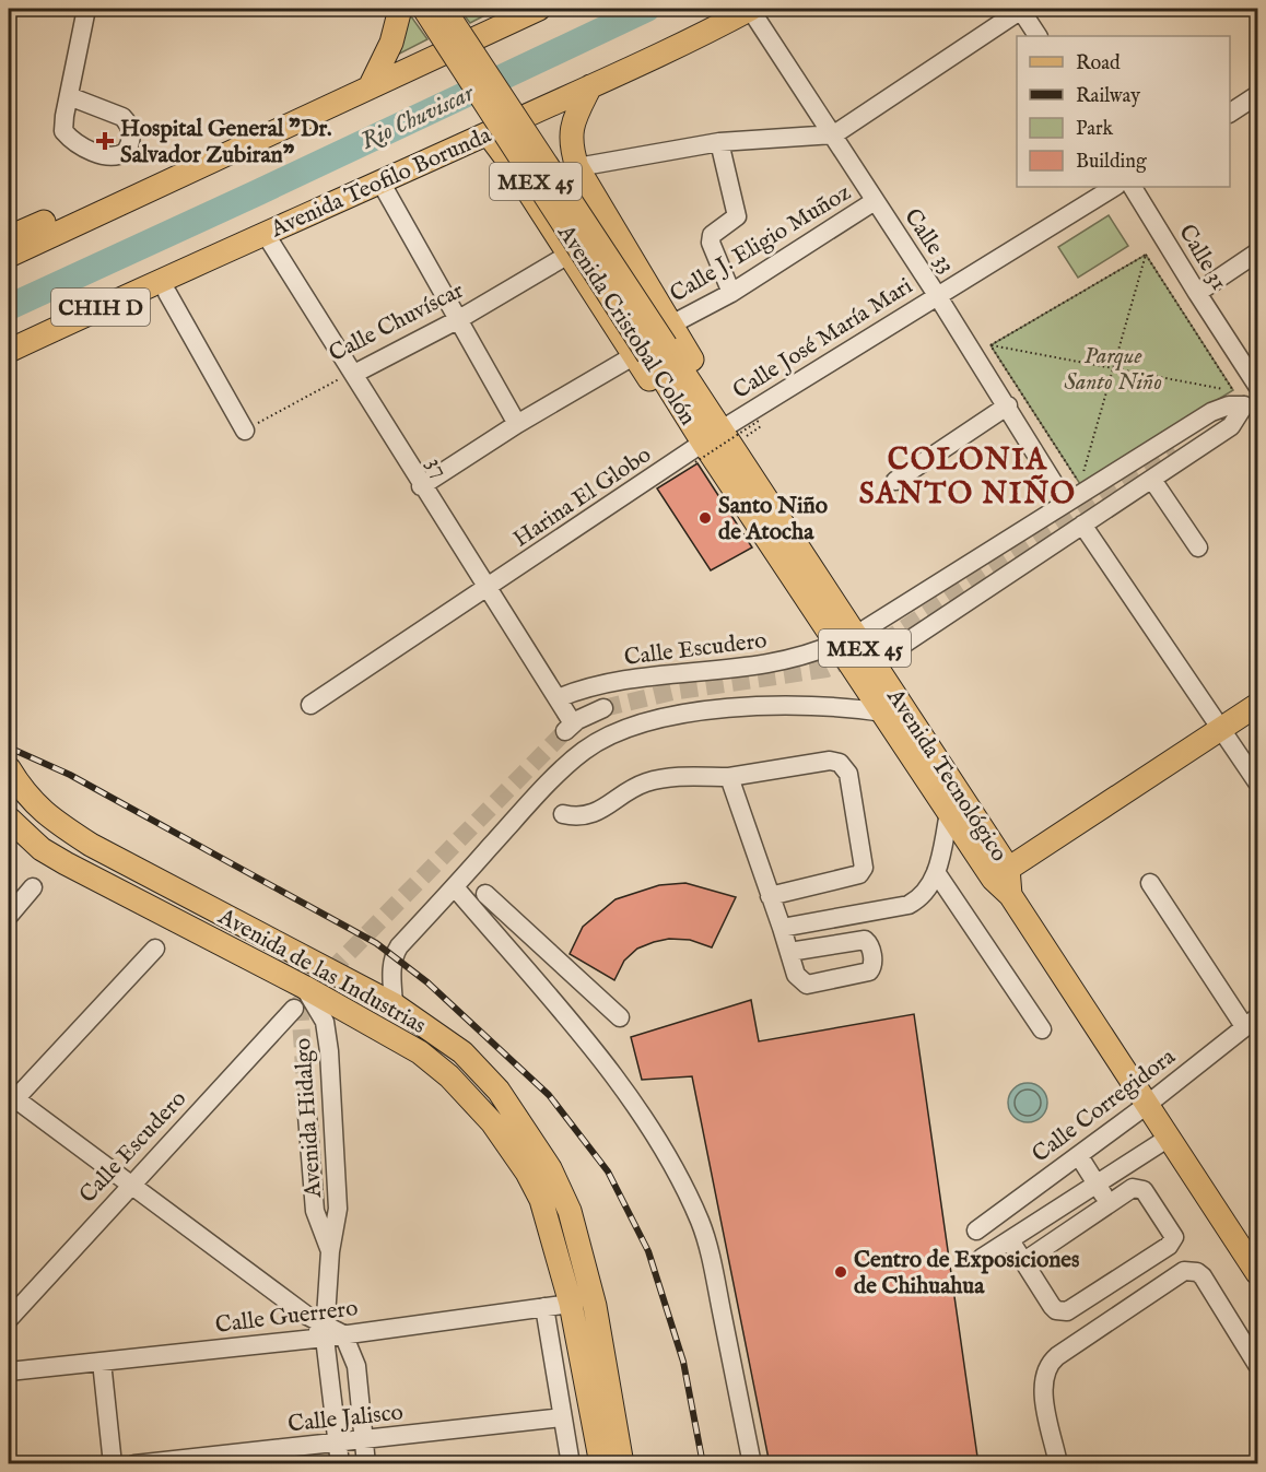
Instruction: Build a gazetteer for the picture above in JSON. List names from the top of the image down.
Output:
{
  "streets": {
    "main road": [
      "Avenida Teofilo Borunda",
      "MEX 45",
      "CHIH D",
      "Avenida Cristobal Colón",
      "Avenida Tecnológico",
      "Avenida de las Industrias"
    ],
    "street": [
      "Calle 33",
      "Calle J. Eligio Muñoz",
      "Calle 31",
      "Calle Chuvíscar",
      "Calle José María Mari",
      "37",
      "Harina El Globo",
      "Calle Escudero",
      "Calle Corregidora",
      "Avenida Hidalgo",
      "Calle Guerrero",
      "Calle Jalisco"
    ]
  },
  "crossings": [
    ["Avenida Teofilo Borunda", "Calle 33"],
    ["Avenida Teofilo Borunda", "37"],
    ["Calle 33", "Calle J. Eligio Muñoz"],
    ["Calle 33", "Calle José María Mari"],
    ["Calle 33", "Calle Escudero"],
    ["Calle J. Eligio Muñoz", "Avenida Cristobal Colón"],
    ["Calle J. Eligio Muñoz", "37"],
    ["Calle Chuvíscar", "37"],
    ["Avenida Cristobal Colón", "Calle José María Mari"],
    ["Avenida Cristobal Colón", "Harina El Globo"],
    ["Avenida Cristobal Colón", "Avenida Tecnológico"],
    ["Calle José María Mari", "Harina El Globo"],
    ["Calle José María Mari", "Avenida Tecnológico"],
    ["37", "Harina El Globo"],
    ["37", "Calle Escudero"],
    ["Harina El Globo", "Avenida Tecnológico"],
    ["Calle Escudero", "Avenida Tecnológico"],
    ["Avenida Tecnológico", "Calle Corregidora"],
    ["Avenida de las Industrias", "Avenida Hidalgo"],
    ["Avenida de las Industrias", "Calle Guerrero"],
    ["Avenida Hidalgo", "Calle Guerrero"],
    ["Avenida Hidalgo", "Calle Jalisco"]
  ],
  "districts": ["COLONIA SANTO NIÑO"],
  "water": ["Rio Chuviscar"],
  "parks": ["Parque Santo Niño"],
  "places": {
    "health": ["Hospital General \"Dr. Salvador Zubiran\""],
    "other": ["Santo Niño de Atocha", "Centro de Exposiciones de Chihuahua"]
  },
  "legend": [
    "Road",
    "Railway",
    "Park",
    "Building"
  ]
}
